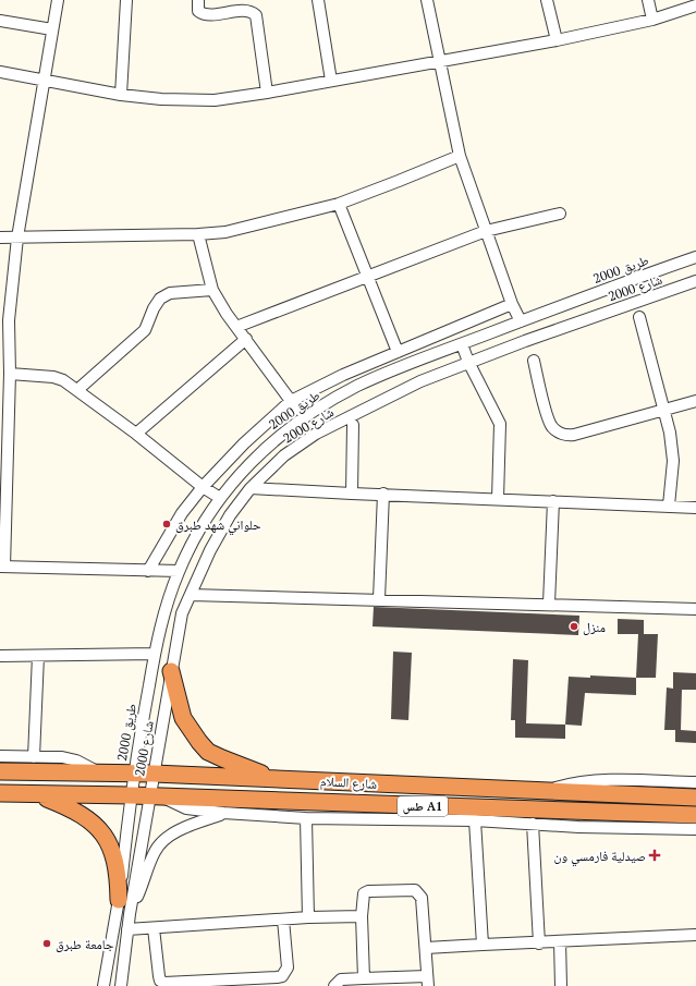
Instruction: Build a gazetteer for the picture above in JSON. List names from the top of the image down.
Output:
{
  "streets": {
    "highway": ["شارع السلام", "طس A1"],
    "street": ["طريق 2000", "شارع 2000"]
  },
  "crossings": [
    ["طريق 2000", "شارع السلام"],
    ["شارع 2000", "شارع السلام"]
  ],
  "places": {
    "other": ["حلواني شهد طبرق", "منزل", "جامعة طبرق"],
    "health": ["صيدلية فارمسي ون"]
  }
}
